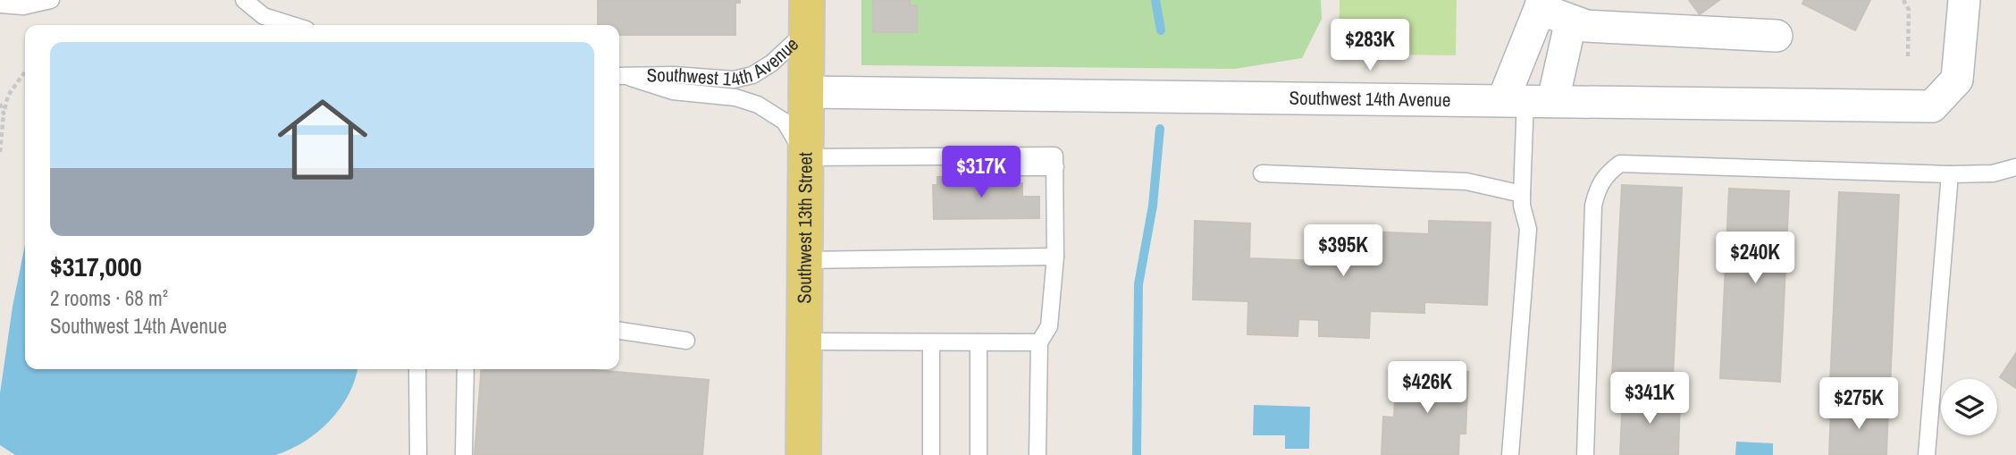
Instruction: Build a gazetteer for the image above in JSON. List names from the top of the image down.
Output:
{
  "streets": {
    "main road": ["Southwest 13th Street"],
    "street": ["Southwest 14th Avenue"]
  },
  "crossings": [
    ["Southwest 14th Avenue", "Southwest 13th Street"]
  ],
  "page": {
    "price": [
      "$283K",
      "$317K",
      "$395K",
      "$240K",
      "$426K",
      "$341K",
      "$275K"
    ],
    "list": [
      {
        "name": "$317,000",
        "note": "2 rooms · 68 m² · Southwest 14th Avenue"
      }
    ]
  }
}
